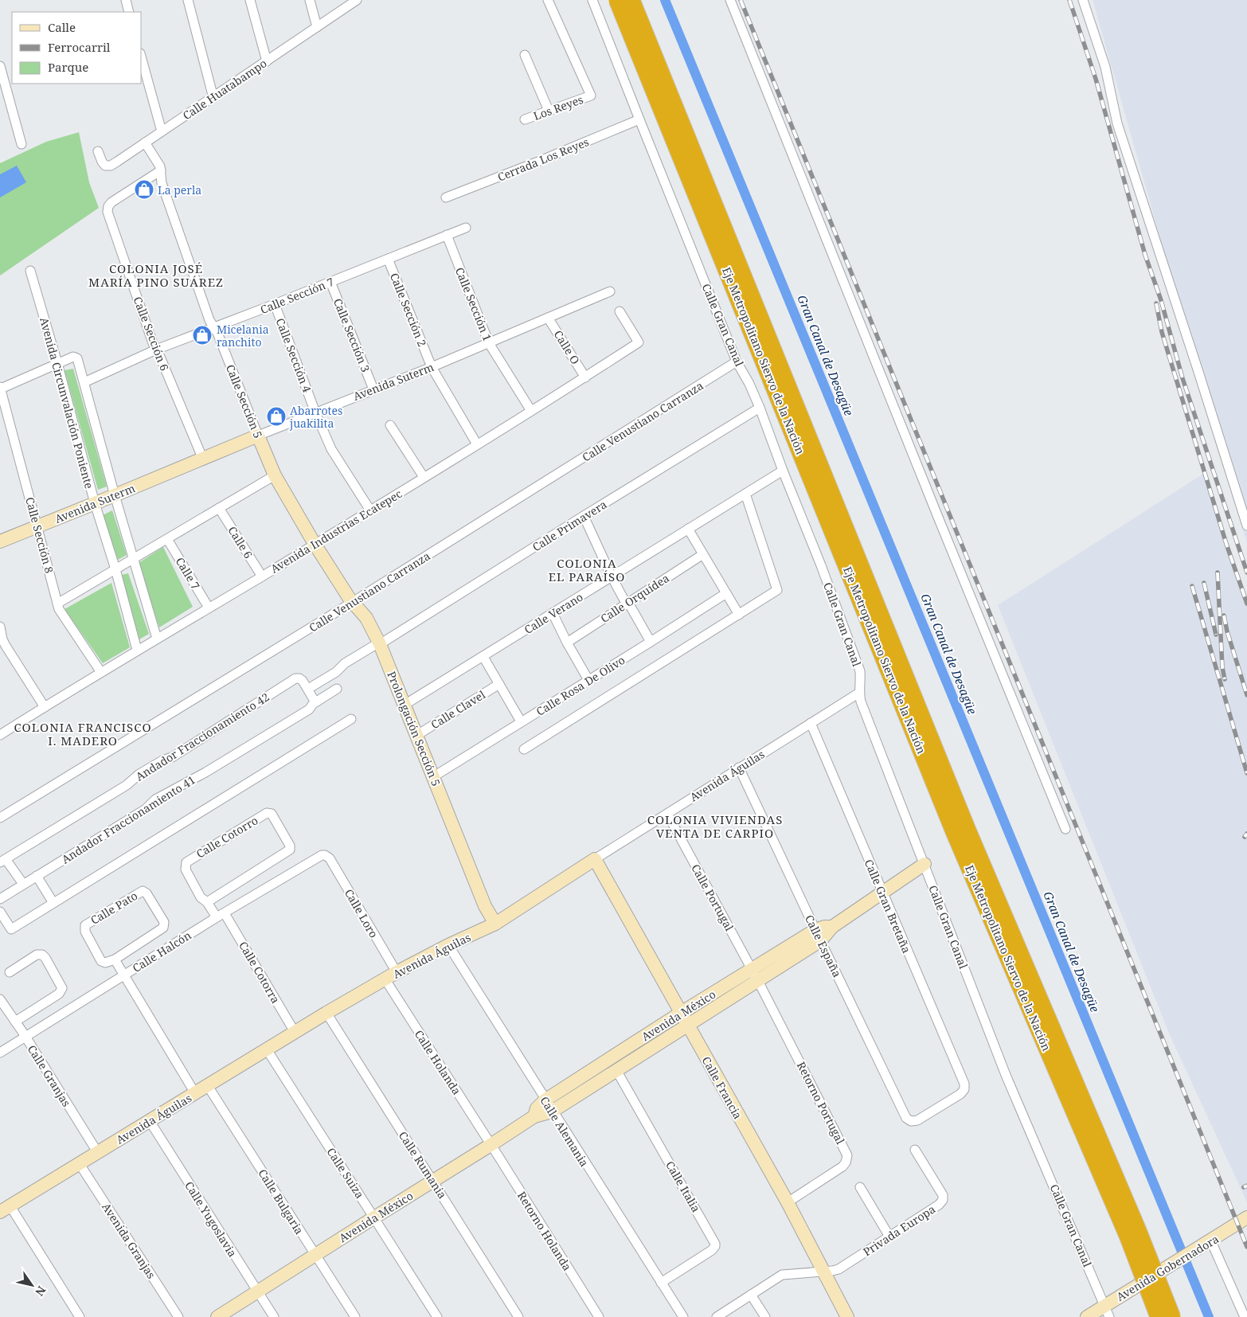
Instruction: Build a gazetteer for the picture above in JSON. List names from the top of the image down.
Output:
{
  "streets": {
    "highway": ["Eje Metropolitano Siervo de la Nación"],
    "street": [
      "Calle Huatabampo",
      "Los Reyes",
      "Cerrada Los Reyes",
      "Calle Sección 7",
      "Calle Sección 1",
      "Calle Sección 2",
      "Calle Gran Canal",
      "Calle Sección 6",
      "Calle Sección 3",
      "Calle O",
      "Calle Sección 4",
      "Avenida Suterm",
      "Calle Sección 5",
      "Avenida Circunvalación Poniente",
      "Calle Venustiano Carranza",
      "Calle Primavera",
      "Avenida Industrias Ecatepec",
      "Calle Sección 8",
      "Calle 6",
      "Calle 7",
      "Calle Orquídea",
      "Calle Verano",
      "Calle Rosa De Olivo",
      "Calle Clavel",
      "Prolongación Sección 5",
      "Andador Fraccionamiento 42",
      "Avenida Águilas",
      "Andador Fraccionamiento 41",
      "Calle Cotorro",
      "Calle Portugal",
      "Calle Gran Bretaña",
      "Calle Pato",
      "Calle Loro",
      "Calle España",
      "Calle Halcón",
      "Calle Cotorra",
      "Avenida México",
      "Calle Holanda",
      "Calle Granjas",
      "Calle Francia",
      "Retorno Portugal",
      "Calle Alemania",
      "Calle Rumania",
      "Calle Suiza",
      "Calle Italia",
      "Calle Bulgaria",
      "Calle Yugoslavia",
      "Privada Europa",
      "Retorno Holanda",
      "Avenida Granjas",
      "Avenida Gobernadora"
    ]
  },
  "crossings": [
    ["Calle Huatabampo", "Calle Sección 5"],
    ["Cerrada Los Reyes", "Calle Gran Canal"],
    ["Calle Sección 7", "Calle Sección 1"],
    ["Calle Sección 7", "Calle Sección 2"],
    ["Calle Sección 7", "Calle Sección 6"],
    ["Calle Sección 7", "Calle Sección 3"],
    ["Calle Sección 7", "Calle Sección 4"],
    ["Calle Sección 7", "Calle Sección 5"],
    ["Calle Sección 7", "Avenida Circunvalación Poniente"],
    ["Calle Sección 1", "Avenida Suterm"],
    ["Calle Sección 1", "Avenida Industrias Ecatepec"],
    ["Calle Sección 2", "Avenida Suterm"],
    ["Calle Sección 2", "Avenida Industrias Ecatepec"],
    ["Calle Gran Canal", "Calle Venustiano Carranza"],
    ["Calle Gran Canal", "Calle Primavera"],
    ["Calle Gran Canal", "Calle Verano"],
    ["Calle Gran Canal", "Avenida Águilas"],
    ["Calle Gran Canal", "Avenida México"],
    ["Calle Gran Canal", "Avenida Gobernadora"],
    ["Calle Sección 6", "Avenida Suterm"],
    ["Calle Sección 6", "Calle Sección 5"],
    ["Calle Sección 3", "Avenida Suterm"],
    ["Calle O", "Avenida Suterm"],
    ["Calle O", "Avenida Industrias Ecatepec"],
    ["Calle Sección 4", "Avenida Suterm"],
    ["Calle Sección 4", "Avenida Industrias Ecatepec"],
    ["Avenida Suterm", "Calle Sección 5"],
    ["Avenida Suterm", "Avenida Circunvalación Poniente"],
    ["Avenida Suterm", "Calle Sección 8"],
    ["Calle Sección 5", "Avenida Industrias Ecatepec"],
    ["Calle Sección 5", "Prolongación Sección 5"],
    ["Avenida Circunvalación Poniente", "Avenida Industrias Ecatepec"],
    ["Calle Venustiano Carranza", "Prolongación Sección 5"],
    ["Calle Primavera", "Prolongación Sección 5"],
    ["Avenida Industrias Ecatepec", "Calle Sección 8"],
    ["Avenida Industrias Ecatepec", "Calle 6"],
    ["Avenida Industrias Ecatepec", "Calle 7"],
    ["Avenida Industrias Ecatepec", "Prolongación Sección 5"],
    ["Calle Verano", "Prolongación Sección 5"],
    ["Calle Rosa De Olivo", "Prolongación Sección 5"],
    ["Calle Clavel", "Prolongación Sección 5"],
    ["Prolongación Sección 5", "Avenida Águilas"],
    ["Avenida Águilas", "Calle Portugal"],
    ["Avenida Águilas", "Calle Gran Bretaña"],
    ["Avenida Águilas", "Calle Loro"],
    ["Avenida Águilas", "Calle España"],
    ["Avenida Águilas", "Calle Cotorra"],
    ["Avenida Águilas", "Calle Holanda"],
    ["Avenida Águilas", "Calle Granjas"],
    ["Avenida Águilas", "Calle Francia"],
    ["Avenida Águilas", "Calle Alemania"],
    ["Avenida Águilas", "Calle Rumania"],
    ["Avenida Águilas", "Calle Suiza"],
    ["Avenida Águilas", "Calle Bulgaria"],
    ["Avenida Águilas", "Calle Yugoslavia"],
    ["Avenida Águilas", "Avenida Granjas"],
    ["Calle Cotorro", "Calle Halcón"],
    ["Calle Cotorro", "Calle Cotorra"],
    ["Calle Portugal", "Avenida México"],
    ["Calle Portugal", "Retorno Portugal"],
    ["Calle Gran Bretaña", "Calle España"],
    ["Calle Gran Bretaña", "Avenida México"],
    ["Calle Loro", "Calle Halcón"],
    ["Calle España", "Avenida México"],
    ["Calle Halcón", "Calle Cotorra"],
    ["Calle Halcón", "Calle Granjas"],
    ["Avenida México", "Calle Holanda"],
    ["Avenida México", "Calle Francia"],
    ["Avenida México", "Retorno Portugal"],
    ["Avenida México", "Calle Alemania"],
    ["Avenida México", "Calle Rumania"],
    ["Avenida México", "Calle Suiza"],
    ["Avenida México", "Calle Italia"],
    ["Avenida México", "Calle Bulgaria"],
    ["Avenida México", "Calle Yugoslavia"],
    ["Avenida México", "Retorno Holanda"],
    ["Calle Holanda", "Retorno Holanda"],
    ["Calle Francia", "Retorno Portugal"],
    ["Calle Francia", "Privada Europa"],
    ["Calle Alemania", "Calle Italia"]
  ],
  "districts": [
    "COLONIA JOSÉ MARÍA PINO SUÁREZ",
    "COLONIA EL PARAÍSO",
    "COLONIA FRANCISCO I. MADERO",
    "COLONIA VIVIENDAS VENTA DE CARPIO"
  ],
  "water": ["Gran Canal de Desagüe"],
  "places": {
    "shop": ["La perla", "Micelania ranchito", "Abarrotes juakilita"]
  },
  "legend": ["Calle", "Ferrocarril", "Parque"],
  "north": "bottom right"
}
